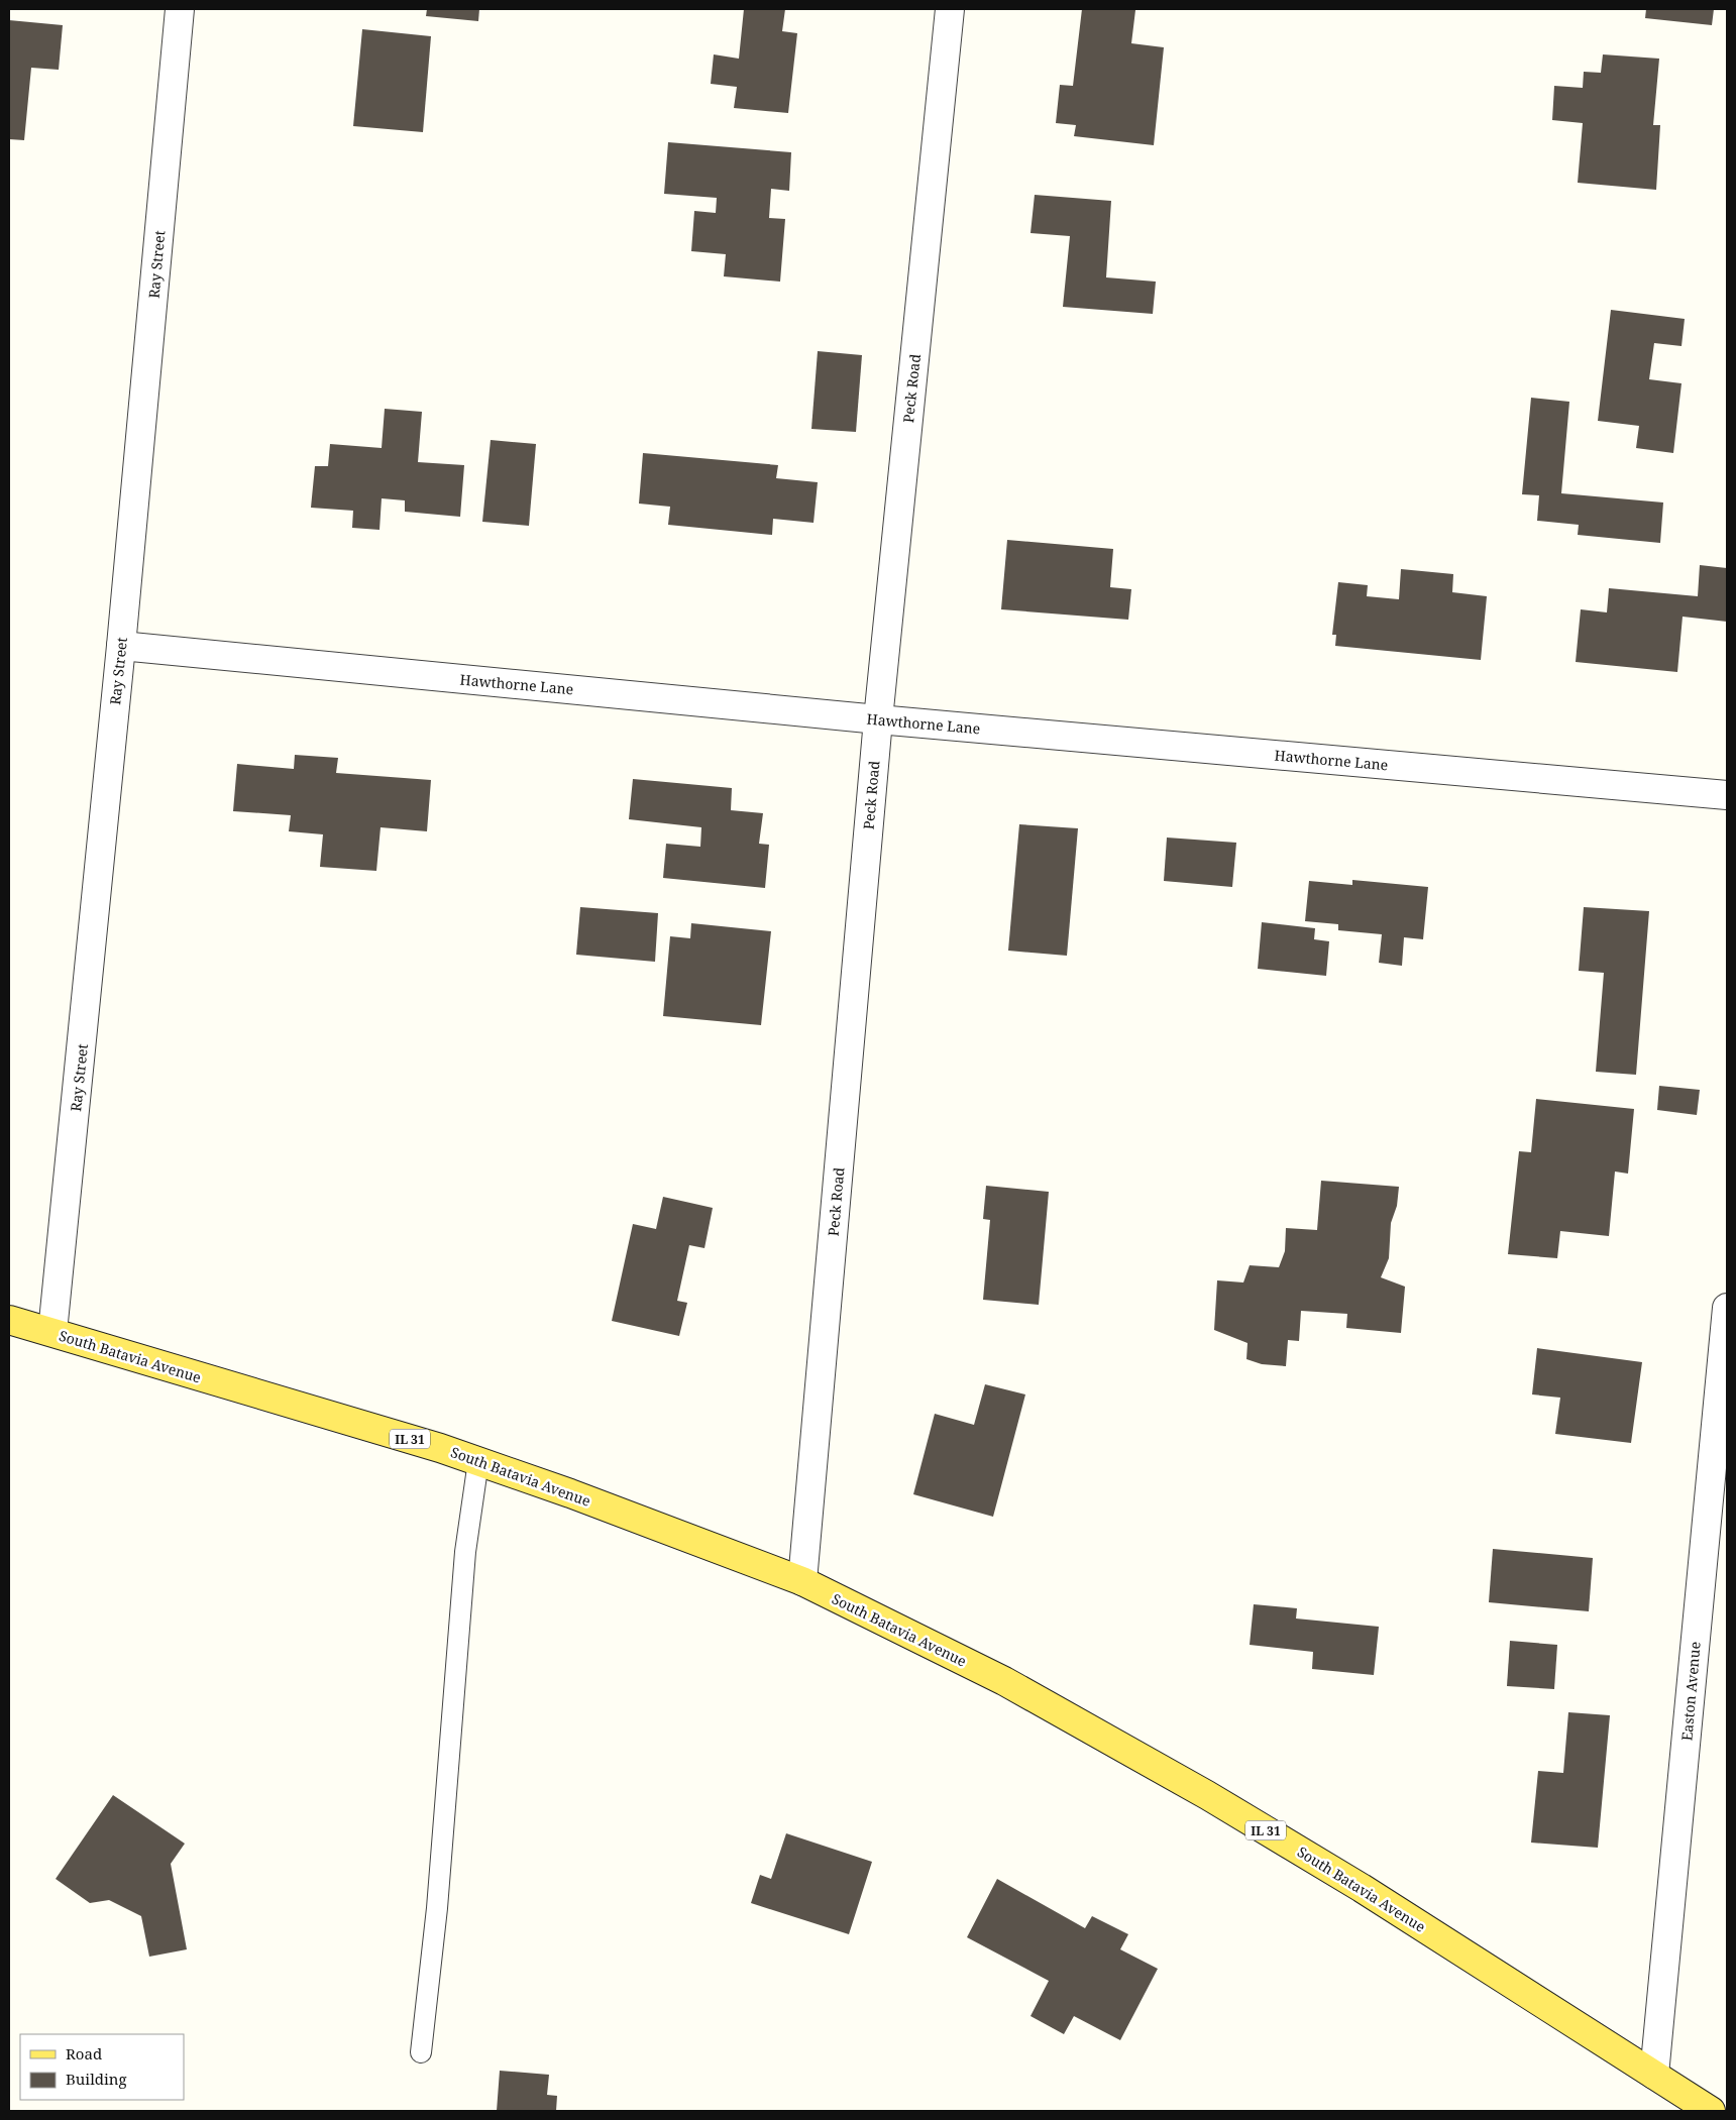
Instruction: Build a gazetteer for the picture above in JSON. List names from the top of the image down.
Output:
{
  "streets": {
    "main road": ["South Batavia Avenue", "IL 31"],
    "street": [
      "Ray Street",
      "Peck Road",
      "Hawthorne Lane",
      "Easton Avenue"
    ]
  },
  "crossings": [
    ["Ray Street", "Hawthorne Lane"],
    ["Ray Street", "South Batavia Avenue"],
    ["Peck Road", "Hawthorne Lane"],
    ["Peck Road", "South Batavia Avenue"],
    ["South Batavia Avenue", "Easton Avenue"]
  ],
  "legend": ["Road", "Building"]
}
